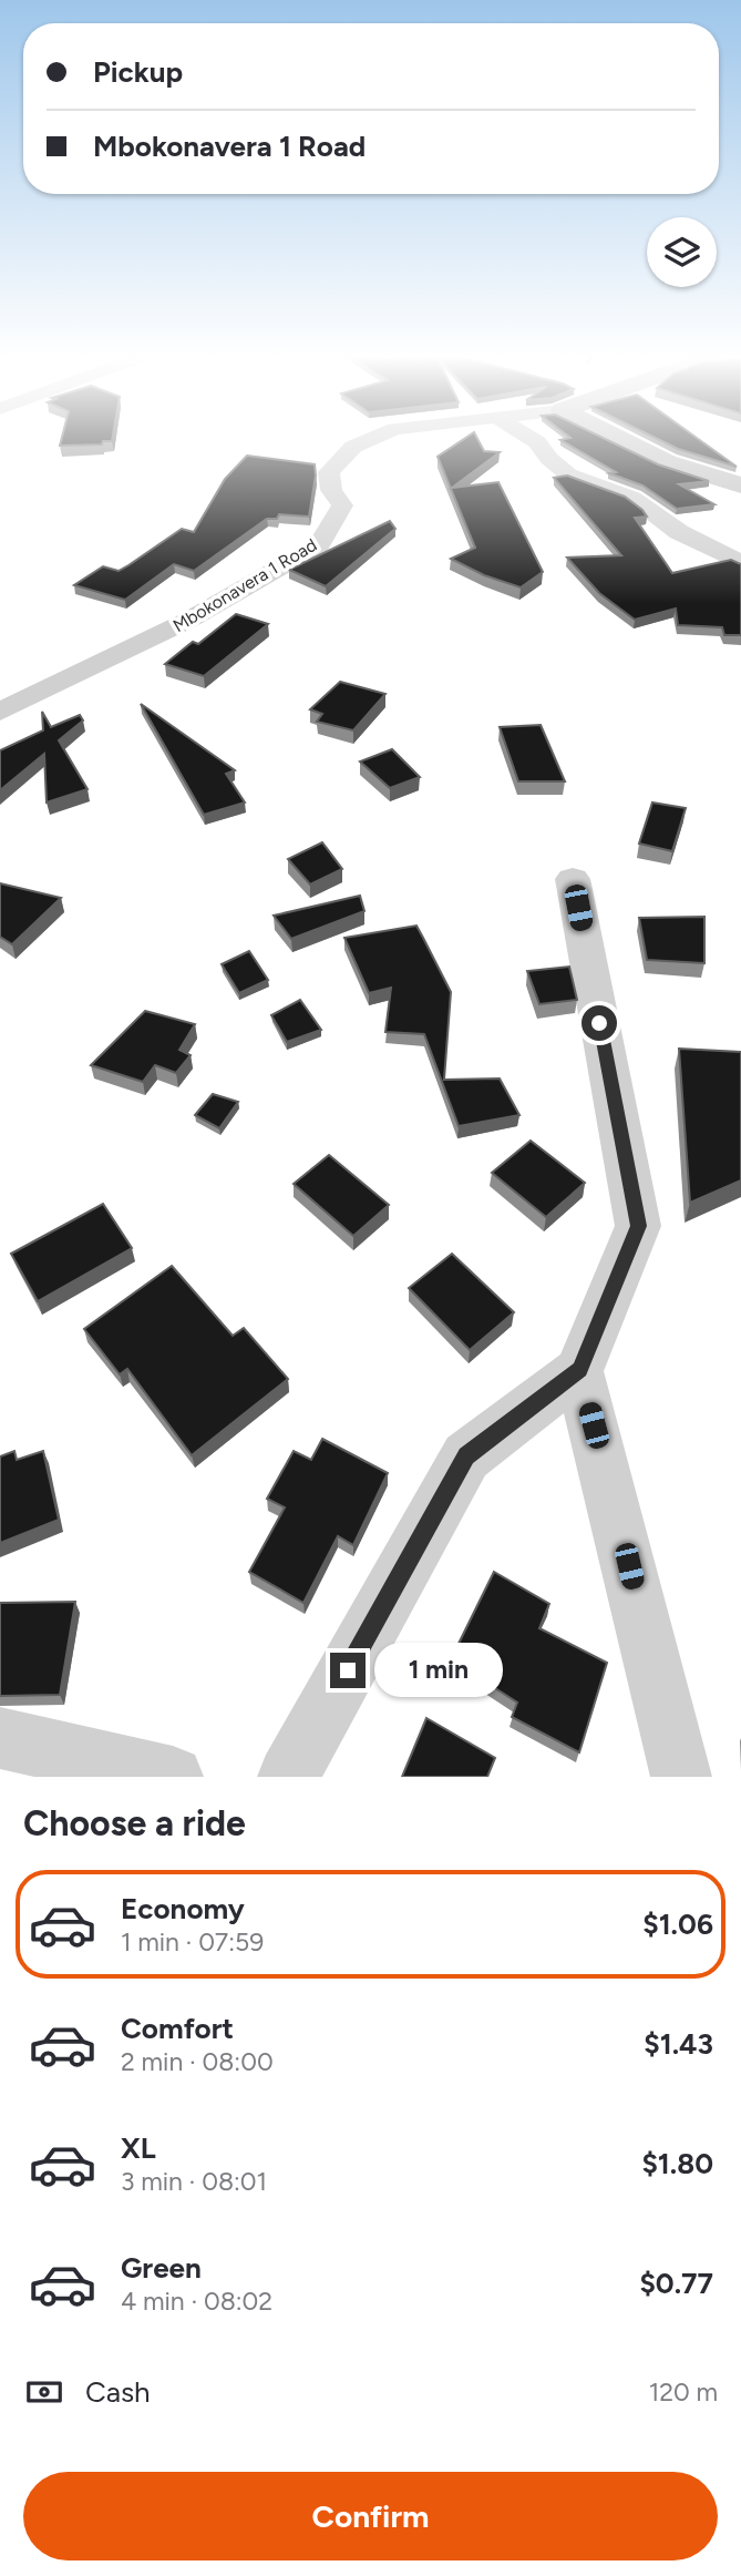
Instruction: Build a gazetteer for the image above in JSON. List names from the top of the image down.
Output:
{
  "streets": {
    "street": ["Mbokonavera 1 Road"]
  },
  "page": {
    "banner": ["Pickup", "Mbokonavera 1 Road"],
    "bubble": "1 min",
    "heading": "Choose a ride",
    "list": [
      {
        "name": "Economy",
        "note": "1 min · 07:59",
        "value": "$1.06"
      },
      {
        "name": "Comfort",
        "note": "2 min · 08:00",
        "value": "$1.43"
      },
      {
        "name": "XL",
        "note": "3 min · 08:01",
        "value": "$1.80"
      },
      {
        "name": "Green",
        "note": "4 min · 08:02",
        "value": "$0.77"
      }
    ],
    "pay": ["Cash", "120 m"],
    "buttons": "Confirm"
  }
}
